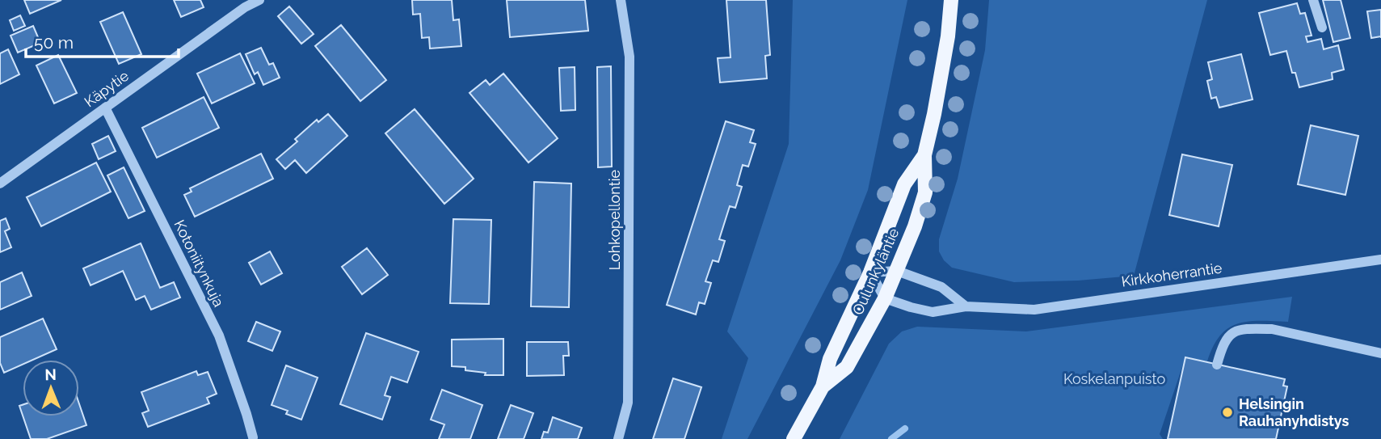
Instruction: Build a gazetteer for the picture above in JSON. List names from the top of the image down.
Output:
{
  "streets": {
    "main road": ["Oulunkyläntie"],
    "street": [
      "Käpytie",
      "Lohkopellontie",
      "Kotoniitynkuja",
      "Kirkkoherrantie"
    ]
  },
  "crossings": [
    ["Käpytie", "Kotoniitynkuja"],
    ["Oulunkyläntie", "Kirkkoherrantie"]
  ],
  "parks": ["Koskelanpuisto"],
  "places": ["Helsingin Rauhanyhdistys"],
  "scale_bar": "50 m",
  "north": "top"
}
